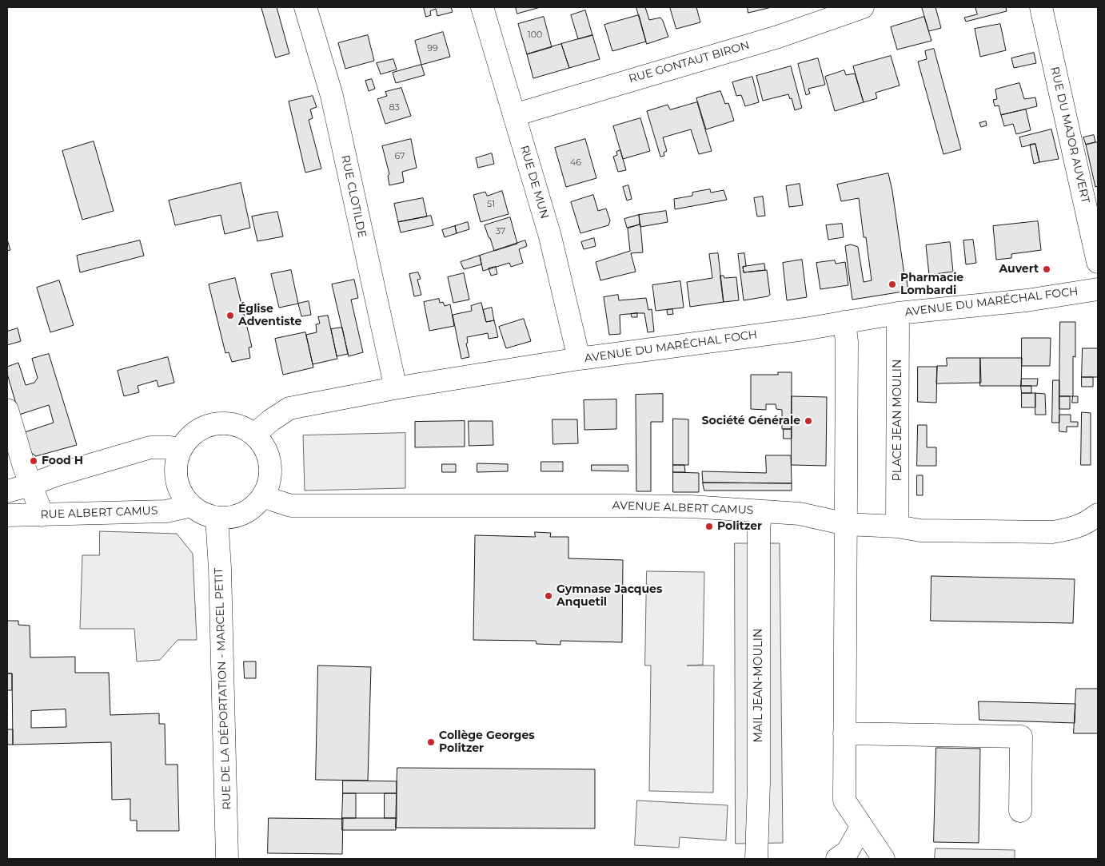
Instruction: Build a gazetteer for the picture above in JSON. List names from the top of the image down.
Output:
{
  "streets": {
    "street": [
      "RUE GONTAUT BIRON",
      "RUE DU MAJOR AUVERT",
      "RUE DE MUN",
      "RUE CLOTILDE",
      "AVENUE DU MARÉCHAL FOCH",
      "PLACE JEAN MOULIN",
      "AVENUE ALBERT CAMUS",
      "RUE ALBERT CAMUS",
      "MAIL JEAN-MOULIN",
      "RUE DE LA DÉPORTATION - MARCEL PETIT"
    ]
  },
  "crossings": [
    ["RUE GONTAUT BIRON", "RUE DE MUN"],
    ["RUE DE MUN", "AVENUE DU MARÉCHAL FOCH"],
    ["RUE CLOTILDE", "AVENUE DU MARÉCHAL FOCH"],
    ["AVENUE DU MARÉCHAL FOCH", "PLACE JEAN MOULIN"],
    ["AVENUE DU MARÉCHAL FOCH", "AVENUE ALBERT CAMUS"],
    ["AVENUE DU MARÉCHAL FOCH", "RUE ALBERT CAMUS"],
    ["AVENUE DU MARÉCHAL FOCH", "RUE DE LA DÉPORTATION - MARCEL PETIT"],
    ["PLACE JEAN MOULIN", "AVENUE ALBERT CAMUS"],
    ["AVENUE ALBERT CAMUS", "RUE ALBERT CAMUS"],
    ["AVENUE ALBERT CAMUS", "MAIL JEAN-MOULIN"],
    ["AVENUE ALBERT CAMUS", "RUE DE LA DÉPORTATION - MARCEL PETIT"],
    ["RUE ALBERT CAMUS", "RUE DE LA DÉPORTATION - MARCEL PETIT"]
  ],
  "places": [
    "Auvert",
    "Pharmacie Lombardi",
    "Église Adventiste",
    "Société Générale",
    "Food H",
    "Politzer",
    "Gymnase Jacques Anquetil",
    "Collège Georges Politzer"
  ],
  "house_numbers": [
    "100",
    "99",
    "83",
    "67",
    "46",
    "51",
    "37"
  ]
}
